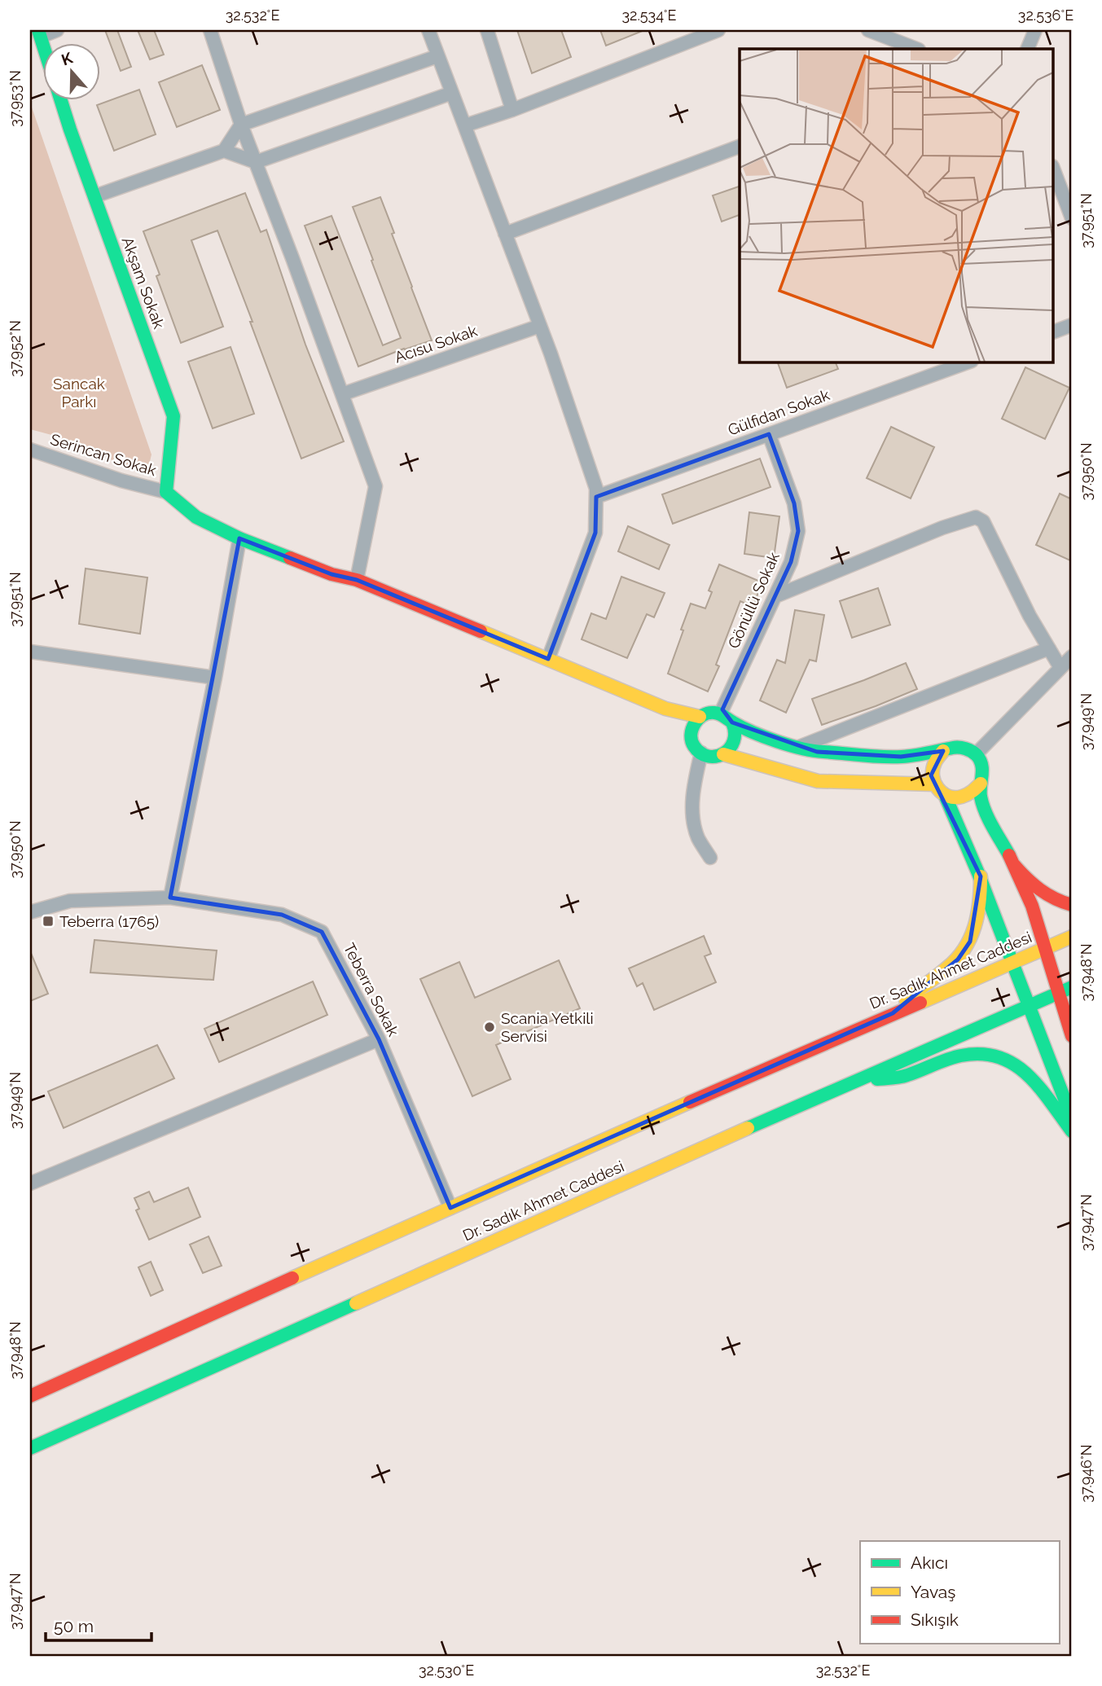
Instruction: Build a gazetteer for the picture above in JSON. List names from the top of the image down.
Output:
{
  "streets": {
    "main road": ["Akşam Sokak", "Dr. Sadık Ahmet Caddesi"],
    "street": [
      "Acısu Sokak",
      "Gülfidan Sokak",
      "Serincan Sokak",
      "Gönüllü Sokak",
      "Teberra Sokak"
    ]
  },
  "crossings": [
    ["Akşam Sokak", "Serincan Sokak"],
    ["Gülfidan Sokak", "Gönüllü Sokak"],
    ["Dr. Sadık Ahmet Caddesi", "Teberra Sokak"]
  ],
  "parks": ["Sancak Parkı"],
  "places": {
    "transit": ["Teberra (1765)"],
    "other": ["Scania Yetkili Servisi"]
  },
  "legend": ["Akıcı", "Yavaş", "Sıkışık"],
  "scale_bar": "50 m",
  "north": "top",
  "coordinates": [
    "32.532°E",
    "32.534°E",
    "32.536°E",
    "37.953°N",
    "37.951°N",
    "37.952°N",
    "37.950°N",
    "37.949°N",
    "37.948°N",
    "37.947°N",
    "37.946°N",
    "32.530°E"
  ]
}
